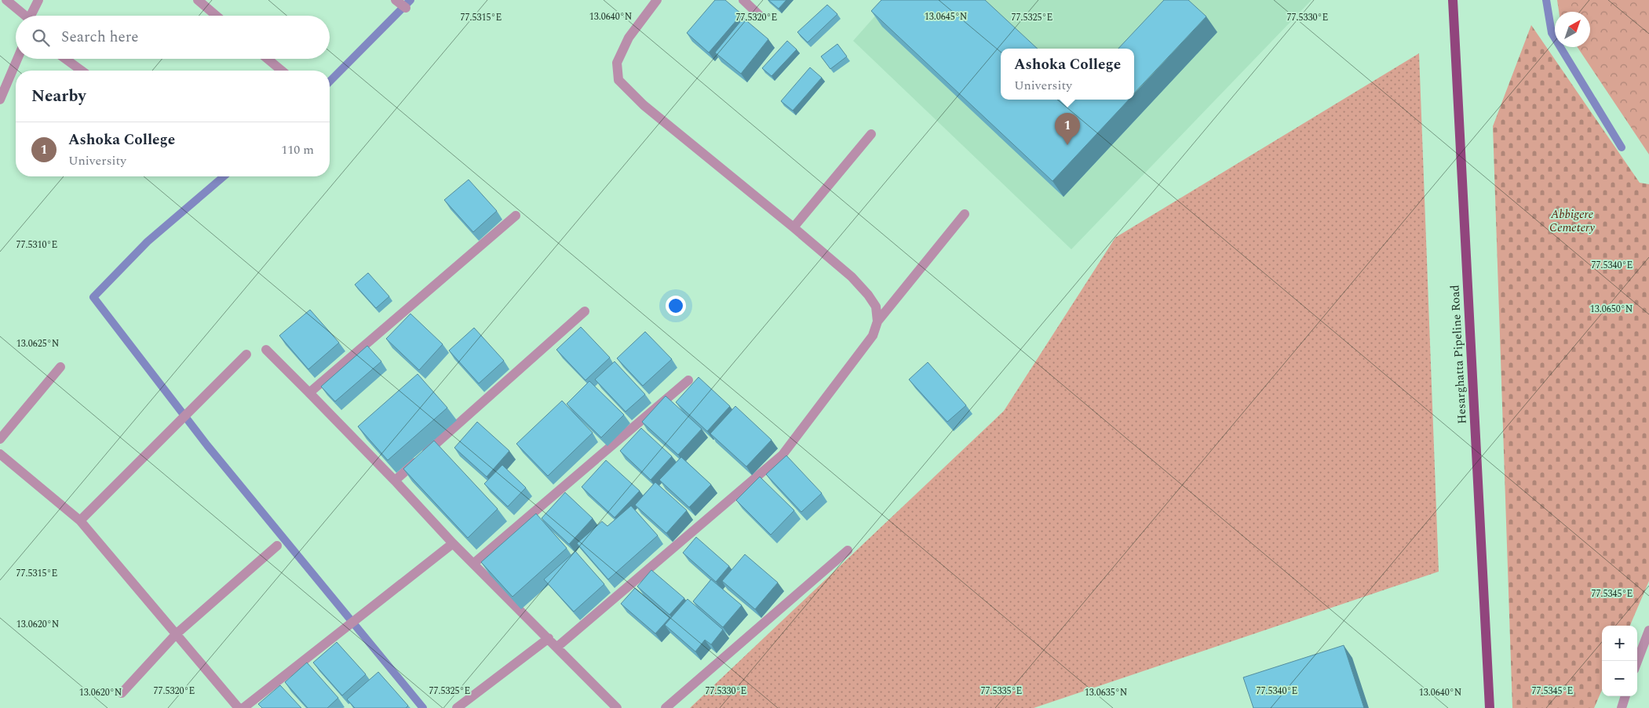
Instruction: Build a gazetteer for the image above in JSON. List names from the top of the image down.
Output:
{
  "streets": {
    "main road": ["Hesarghatta Pipeline Road"]
  },
  "parks": ["Abbigere Cemetery"],
  "north": "top right",
  "page": {
    "search": "Search here",
    "popup": ["Ashoka College", "University"],
    "heading": "Nearby",
    "pins": "1",
    "list": [
      {
        "mark": "1",
        "name": "Ashoka College",
        "note": "University",
        "value": "110 m"
      }
    ],
    "map_buttons": ["+", "−"]
  },
  "coordinates": [
    "13.0640°N",
    "13.0645°N",
    "77.5315°E",
    "77.5320°E",
    "77.5325°E",
    "77.5330°E",
    "77.5310°E",
    "77.5340°E",
    "13.0650°N",
    "13.0625°N",
    "77.5345°E",
    "13.0620°N",
    "77.5335°E",
    "13.0635°N"
  ]
}
